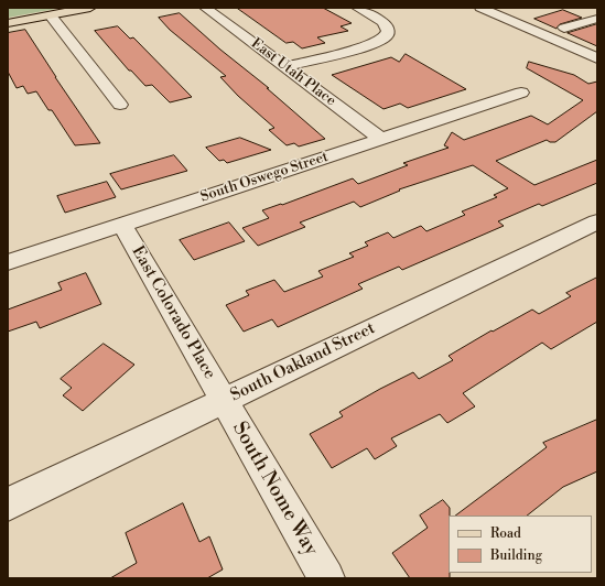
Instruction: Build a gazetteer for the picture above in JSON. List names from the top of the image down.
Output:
{
  "streets": {
    "street": [
      "East Utah Place",
      "South Oswego Street",
      "East Colorado Place",
      "South Oakland Street",
      "South Nome Way"
    ]
  },
  "crossings": [
    ["East Utah Place", "South Oswego Street"],
    ["South Oswego Street", "East Colorado Place"],
    ["East Colorado Place", "South Oakland Street"],
    ["East Colorado Place", "South Nome Way"],
    ["South Oakland Street", "South Nome Way"]
  ],
  "legend": ["Road", "Building"]
}
